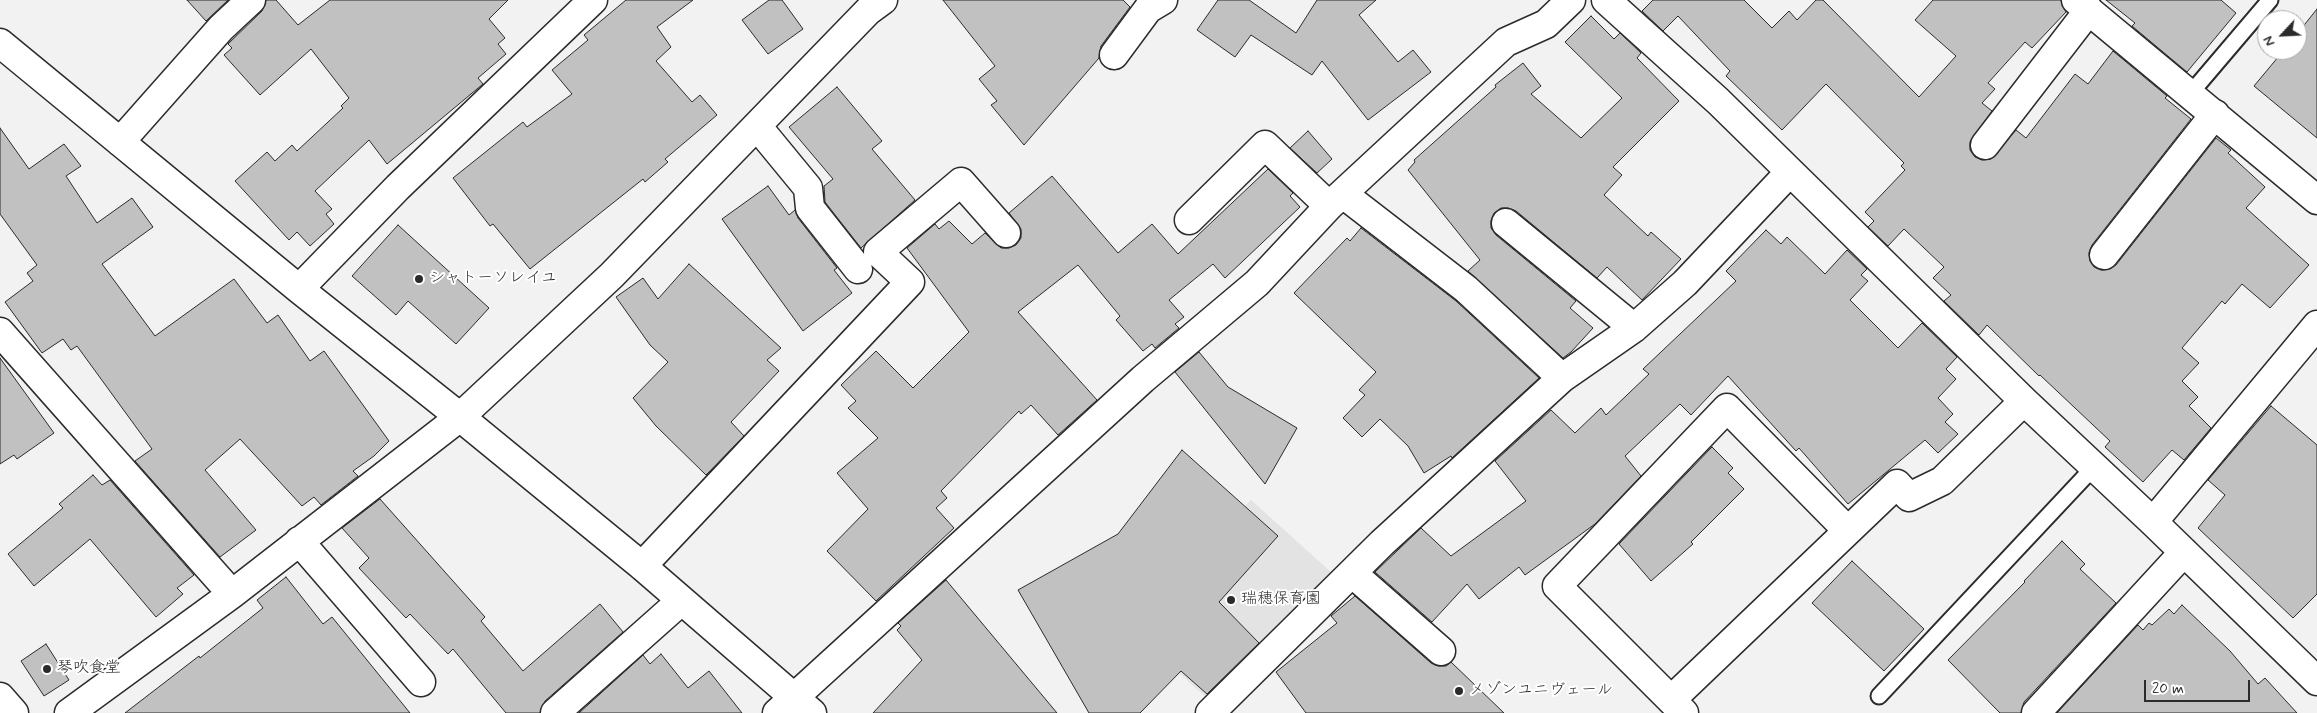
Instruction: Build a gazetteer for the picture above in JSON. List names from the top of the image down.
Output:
{
  "places": [
    "シャトーソレイユ",
    "瑞穂保育園",
    "琴吹食堂",
    "メゾンユニヴェール"
  ],
  "scale_bar": "20 m",
  "north": "bottom left"
}
